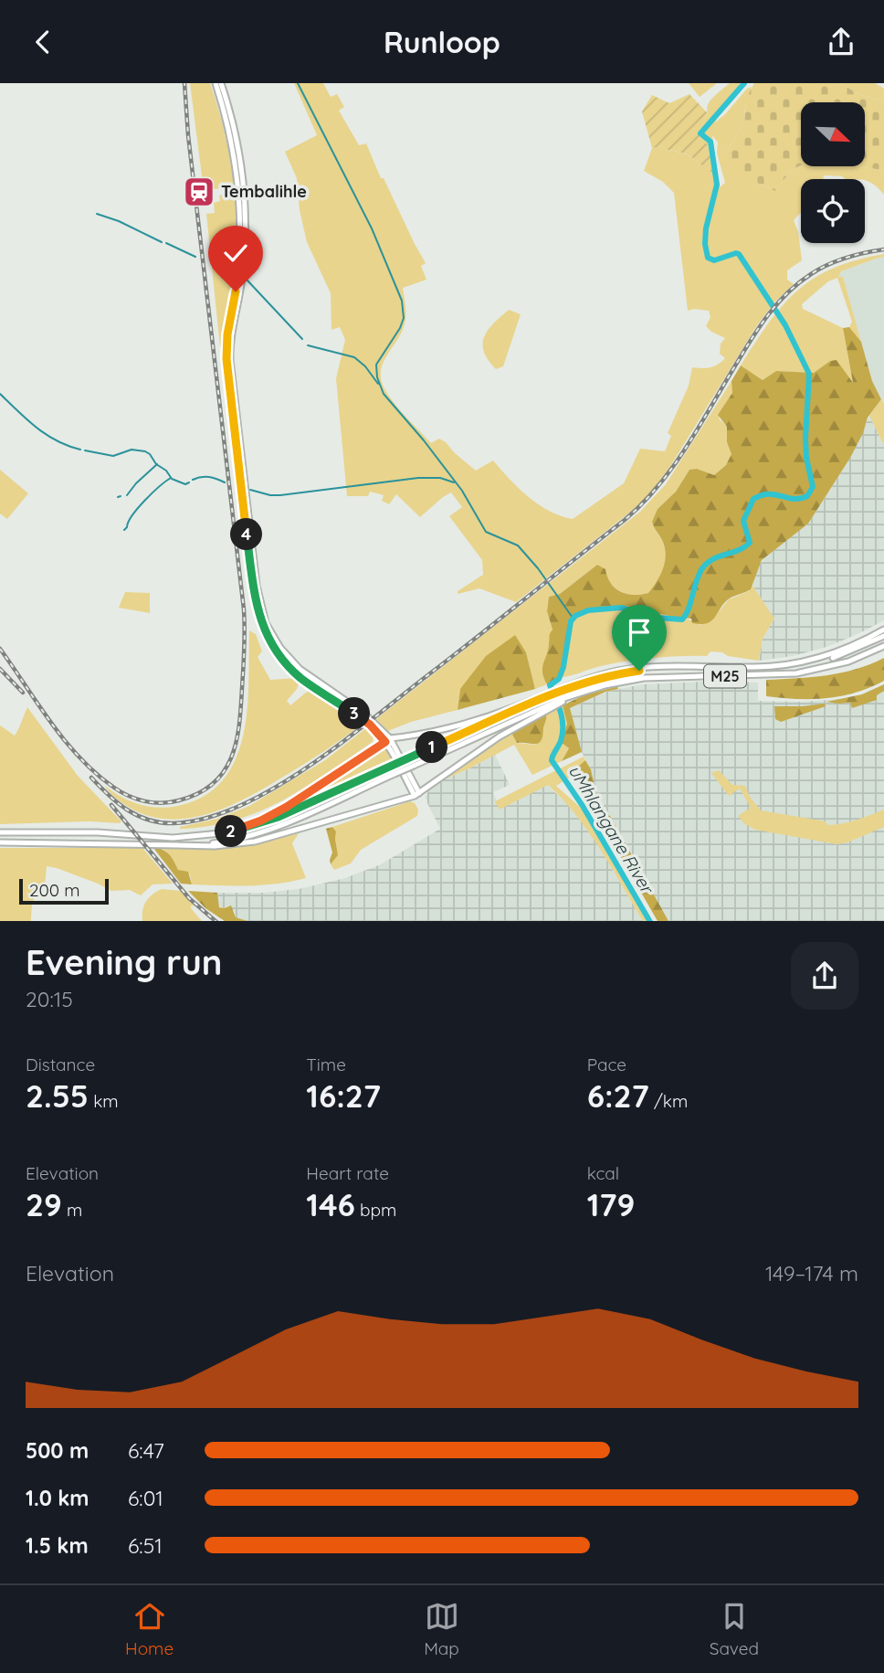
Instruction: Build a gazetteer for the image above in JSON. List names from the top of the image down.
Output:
{
  "streets": {
    "main road": ["M25"]
  },
  "water": ["uMhlangane River"],
  "places": {
    "station": ["Tembalihle"]
  },
  "scale_bar": "200 m",
  "north": "bottom right",
  "page": {
    "header": "Runloop",
    "pins": [
      "4",
      "3",
      "1",
      "2"
    ],
    "scale": "200 m",
    "heading": ["Evening run", "20:15"],
    "stats": [
      ["Distance", "2.55 km"],
      ["Time", "16:27"],
      ["Pace", "6:27 /km"],
      ["Elevation", "29 m"],
      ["Heart rate", "146 bpm"],
      ["kcal", "179"]
    ],
    "chart": ["Elevation", "149–174 m"],
    "list": [
      {
        "name": "500 m",
        "note": "6:47"
      },
      {
        "name": "1.0 km",
        "note": "6:01"
      },
      {
        "name": "1.5 km",
        "note": "6:51"
      }
    ],
    "tabs": ["Home", "Map", "Saved"]
  }
}
